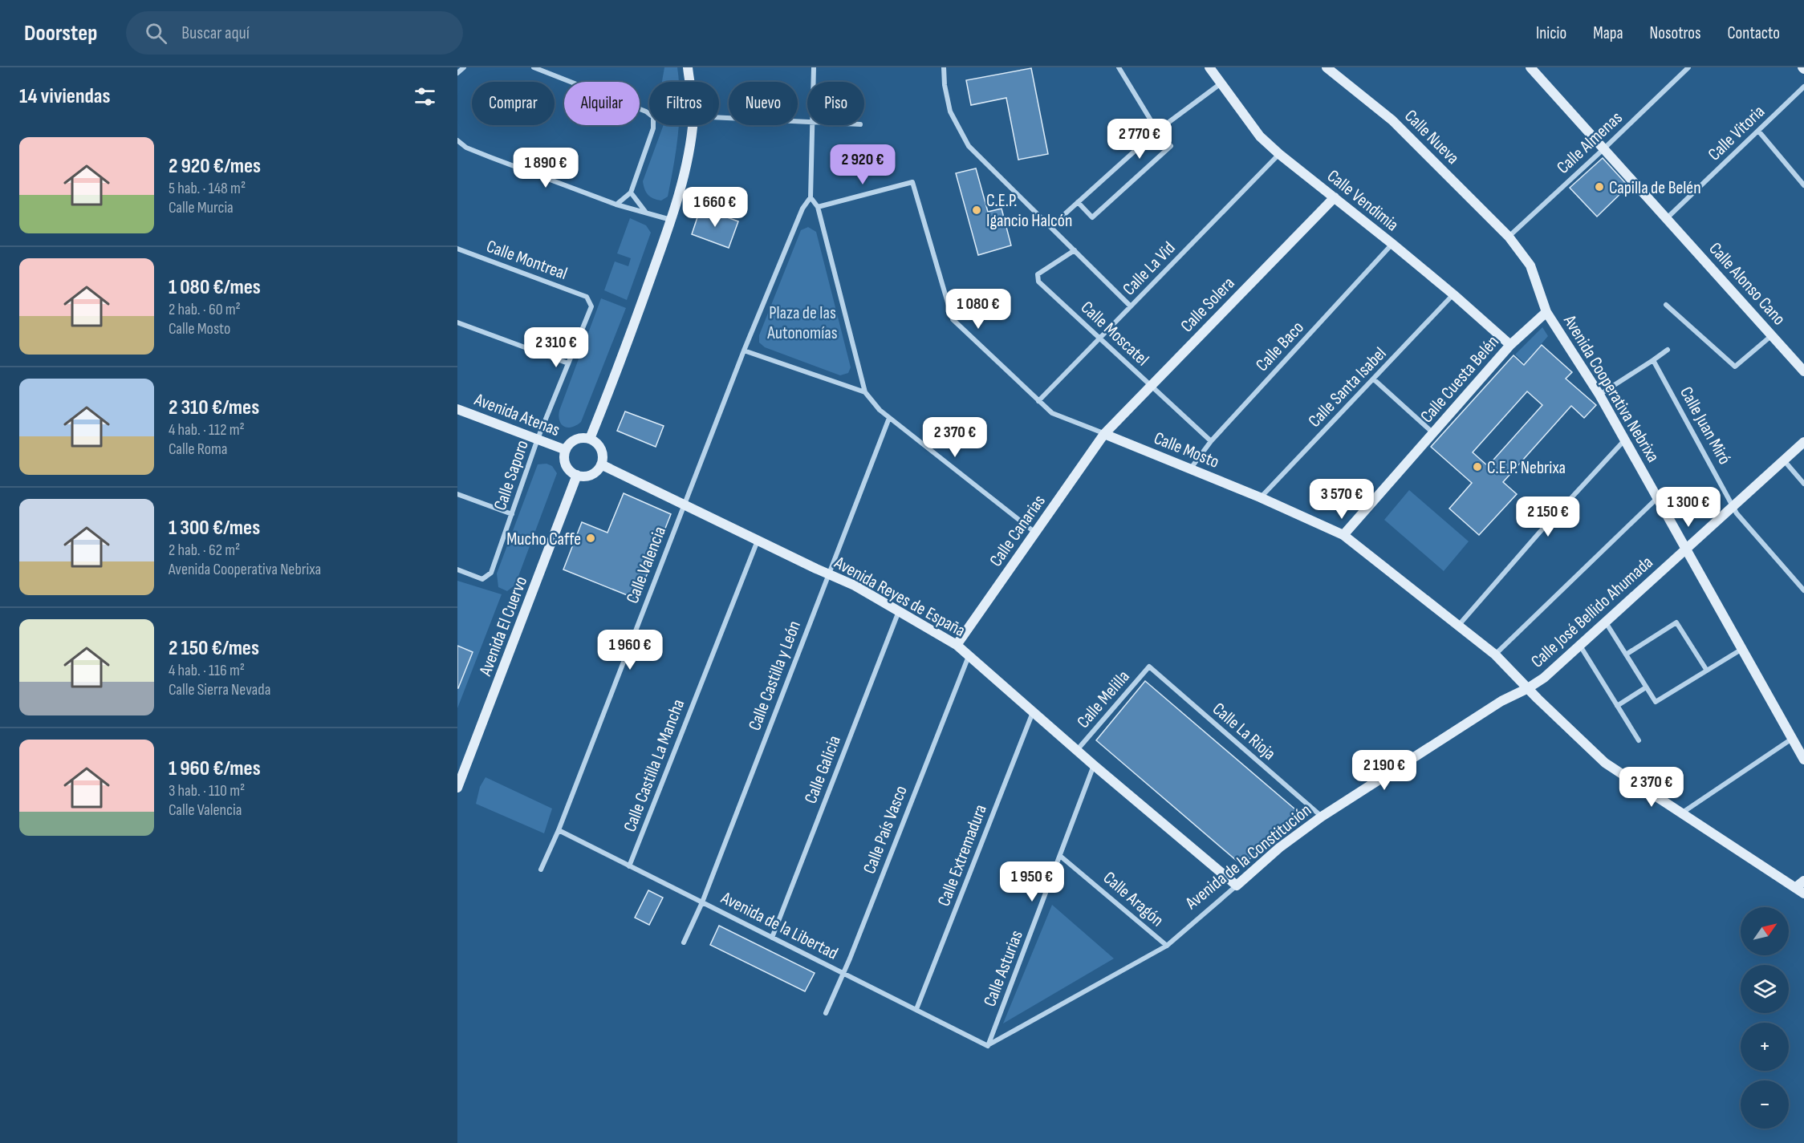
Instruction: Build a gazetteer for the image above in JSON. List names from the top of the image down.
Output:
{
  "streets": {
    "street": [
      "Calle Vitoria",
      "Calle Nueva",
      "Calle Almenas",
      "Calle Vendimia",
      "Calle Montreal",
      "Calle La Vid",
      "Calle Alonso Cano",
      "Calle Solera",
      "Calle Moscatel",
      "Calle Baco",
      "Calle Cuesta Belén",
      "Calle Santa Isabel",
      "Avenida Cooperativa Nebrixa",
      "Avenida Atenas",
      "Calle Juan Miró",
      "Calle Mosto",
      "Calle Saporo",
      "Calle Canarias",
      "Calle Valencia",
      "Avenida Reyes de España",
      "Calle José Bellido Ahumada",
      "Avenida El Cuervo",
      "Calle Castilla y León",
      "Calle Melilla",
      "Calle La Rioja",
      "Calle Castilla La Mancha",
      "Calle Galicia",
      "Calle País Vasco",
      "Calle Extremadura",
      "Avenida de la Constitución",
      "Calle Aragón",
      "Avenida de la Libertad",
      "Calle Asturias"
    ]
  },
  "crossings": [
    ["Calle Vitoria", "Calle Alonso Cano"],
    ["Calle Nueva", "Calle Almenas"],
    ["Calle Almenas", "Calle Alonso Cano"],
    ["Calle Vendimia", "Calle La Vid"],
    ["Calle Vendimia", "Calle Solera"],
    ["Calle Vendimia", "Calle Baco"],
    ["Calle Vendimia", "Calle Cuesta Belén"],
    ["Calle Vendimia", "Calle Santa Isabel"],
    ["Calle Montreal", "Calle Saporo"],
    ["Calle La Vid", "Calle Moscatel"],
    ["Calle La Vid", "Calle Mosto"],
    ["Calle Solera", "Calle Moscatel"],
    ["Calle Solera", "Calle Mosto"],
    ["Calle Solera", "Calle Canarias"],
    ["Calle Moscatel", "Calle Baco"],
    ["Calle Baco", "Calle Mosto"],
    ["Calle Cuesta Belén", "Avenida Cooperativa Nebrixa"],
    ["Calle Cuesta Belén", "Calle Mosto"],
    ["Calle Santa Isabel", "Calle Mosto"],
    ["Avenida Cooperativa Nebrixa", "Calle José Bellido Ahumada"],
    ["Avenida Atenas", "Calle Saporo"],
    ["Avenida Atenas", "Avenida Reyes de España"],
    ["Avenida Atenas", "Avenida El Cuervo"],
    ["Calle Juan Miró", "Calle José Bellido Ahumada"],
    ["Calle Mosto", "Calle Canarias"],
    ["Calle Mosto", "Calle José Bellido Ahumada"],
    ["Calle Mosto", "Avenida de la Constitución"],
    ["Calle Canarias", "Avenida Reyes de España"],
    ["Calle Valencia", "Avenida Reyes de España"],
    ["Calle Valencia", "Avenida de la Libertad"],
    ["Avenida Reyes de España", "Avenida El Cuervo"],
    ["Avenida Reyes de España", "Calle Castilla y León"],
    ["Avenida Reyes de España", "Calle Melilla"],
    ["Avenida Reyes de España", "Calle Castilla La Mancha"],
    ["Avenida Reyes de España", "Calle Galicia"],
    ["Avenida Reyes de España", "Calle País Vasco"],
    ["Avenida Reyes de España", "Calle Extremadura"],
    ["Avenida Reyes de España", "Avenida de la Constitución"],
    ["Avenida Reyes de España", "Calle Asturias"],
    ["Calle José Bellido Ahumada", "Avenida de la Constitución"],
    ["Calle Castilla y León", "Avenida de la Libertad"],
    ["Calle Melilla", "Calle La Rioja"],
    ["Calle La Rioja", "Avenida de la Constitución"],
    ["Calle Castilla La Mancha", "Avenida de la Libertad"],
    ["Calle Galicia", "Avenida de la Libertad"],
    ["Calle País Vasco", "Avenida de la Libertad"],
    ["Calle Extremadura", "Avenida de la Libertad"],
    ["Avenida de la Constitución", "Calle Aragón"],
    ["Avenida de la Constitución", "Avenida de la Libertad"],
    ["Avenida de la Constitución", "Calle Asturias"],
    ["Calle Aragón", "Calle Asturias"],
    ["Avenida de la Libertad", "Calle Asturias"]
  ],
  "parks": ["Plaza de las Autonomías"],
  "places": [
    "Capilla de Belén",
    "C.E.P. Igancio Halcón",
    "C.E.P. Nebrixa",
    "Mucho Caffe"
  ],
  "north": "top right",
  "page": {
    "header": "Doorstep",
    "search": "Buscar aquí",
    "nav": [
      "Inicio",
      "Mapa",
      "Nosotros",
      "Contacto"
    ],
    "heading": "14 viviendas",
    "chip": [
      "Comprar",
      "Alquilar",
      "Filtros",
      "Nuevo",
      "Piso"
    ],
    "price": [
      "2 770 €",
      "2 920 €",
      "1 890 €",
      "1 660 €",
      "1 080 €",
      "2 310 €",
      "2 370 €",
      "3 570 €",
      "1 300 €",
      "2 150 €",
      "1 960 €",
      "2 190 €",
      "2 370 €",
      "1 950 €"
    ],
    "list": [
      {
        "name": "2 920 €/mes",
        "note": "5 hab. · 148 m² · Calle Murcia"
      },
      {
        "name": "1 080 €/mes",
        "note": "2 hab. · 60 m² · Calle Mosto"
      },
      {
        "name": "2 310 €/mes",
        "note": "4 hab. · 112 m² · Calle Roma"
      },
      {
        "name": "1 300 €/mes",
        "note": "2 hab. · 62 m² · Avenida Cooperativa Nebrixa"
      },
      {
        "name": "2 150 €/mes",
        "note": "4 hab. · 116 m² · Calle Sierra Nevada"
      },
      {
        "name": "1 960 €/mes",
        "note": "3 hab. · 110 m² · Calle Valencia"
      }
    ],
    "map_buttons": ["+", "−"]
  }
}
